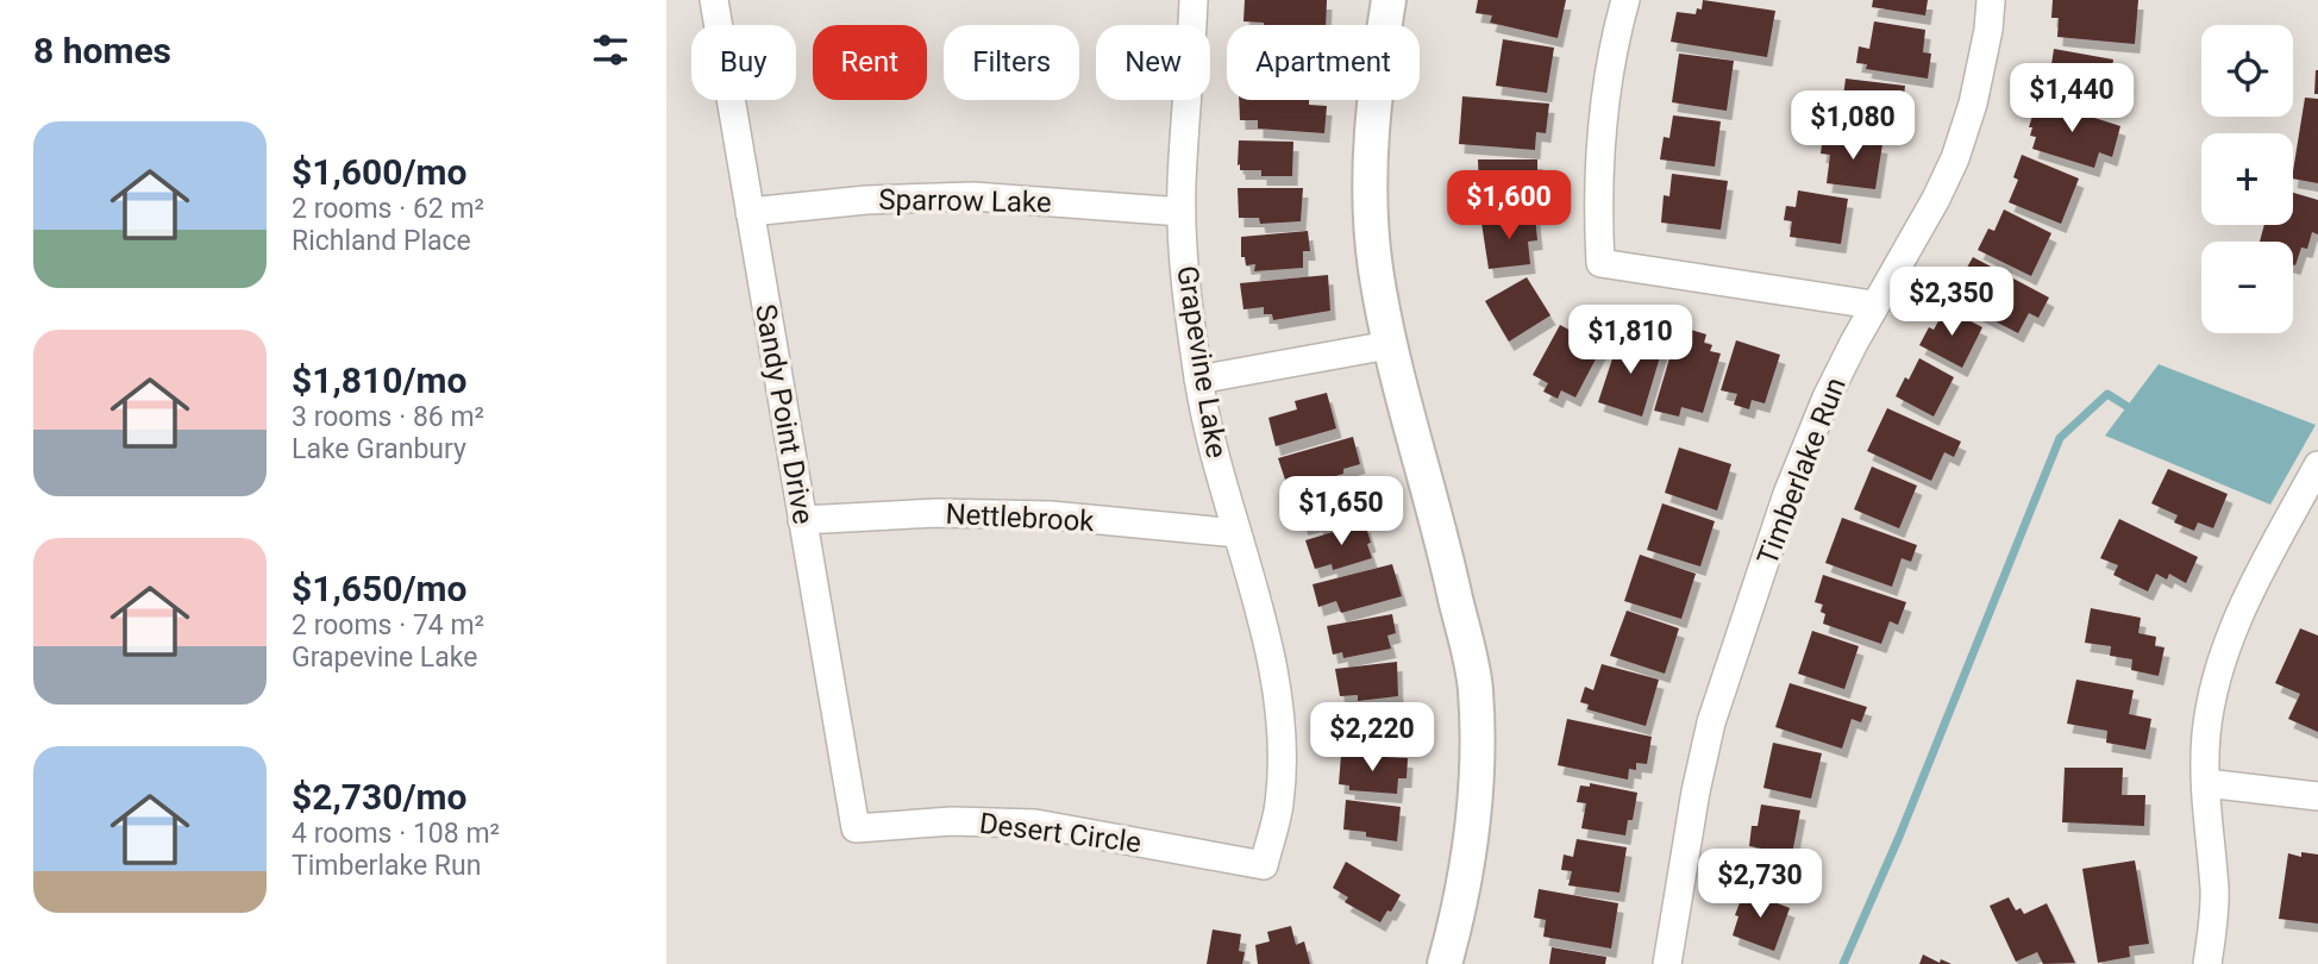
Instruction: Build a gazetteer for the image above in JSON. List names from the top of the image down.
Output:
{
  "streets": {
    "street": [
      "Sparrow Lake",
      "Grapevine Lake",
      "Sandy Point Drive",
      "Timberlake Run",
      "Nettlebrook",
      "Desert Circle"
    ]
  },
  "crossings": [
    ["Sparrow Lake", "Grapevine Lake"],
    ["Sparrow Lake", "Sandy Point Drive"],
    ["Grapevine Lake", "Nettlebrook"],
    ["Grapevine Lake", "Desert Circle"],
    ["Sandy Point Drive", "Nettlebrook"],
    ["Sandy Point Drive", "Desert Circle"]
  ],
  "page": {
    "heading": "8 homes",
    "map_buttons": ["+", "−"],
    "chip": [
      "Buy",
      "Rent",
      "Filters",
      "New",
      "Apartment"
    ],
    "price": [
      "$1,440",
      "$1,080",
      "$1,600",
      "$2,350",
      "$1,810",
      "$1,650",
      "$2,220",
      "$2,730"
    ],
    "list": [
      {
        "name": "$1,600/mo",
        "note": "2 rooms · 62 m² · Richland Place"
      },
      {
        "name": "$1,810/mo",
        "note": "3 rooms · 86 m² · Lake Granbury"
      },
      {
        "name": "$1,650/mo",
        "note": "2 rooms · 74 m² · Grapevine Lake"
      },
      {
        "name": "$2,730/mo",
        "note": "4 rooms · 108 m² · Timberlake Run"
      }
    ]
  }
}
